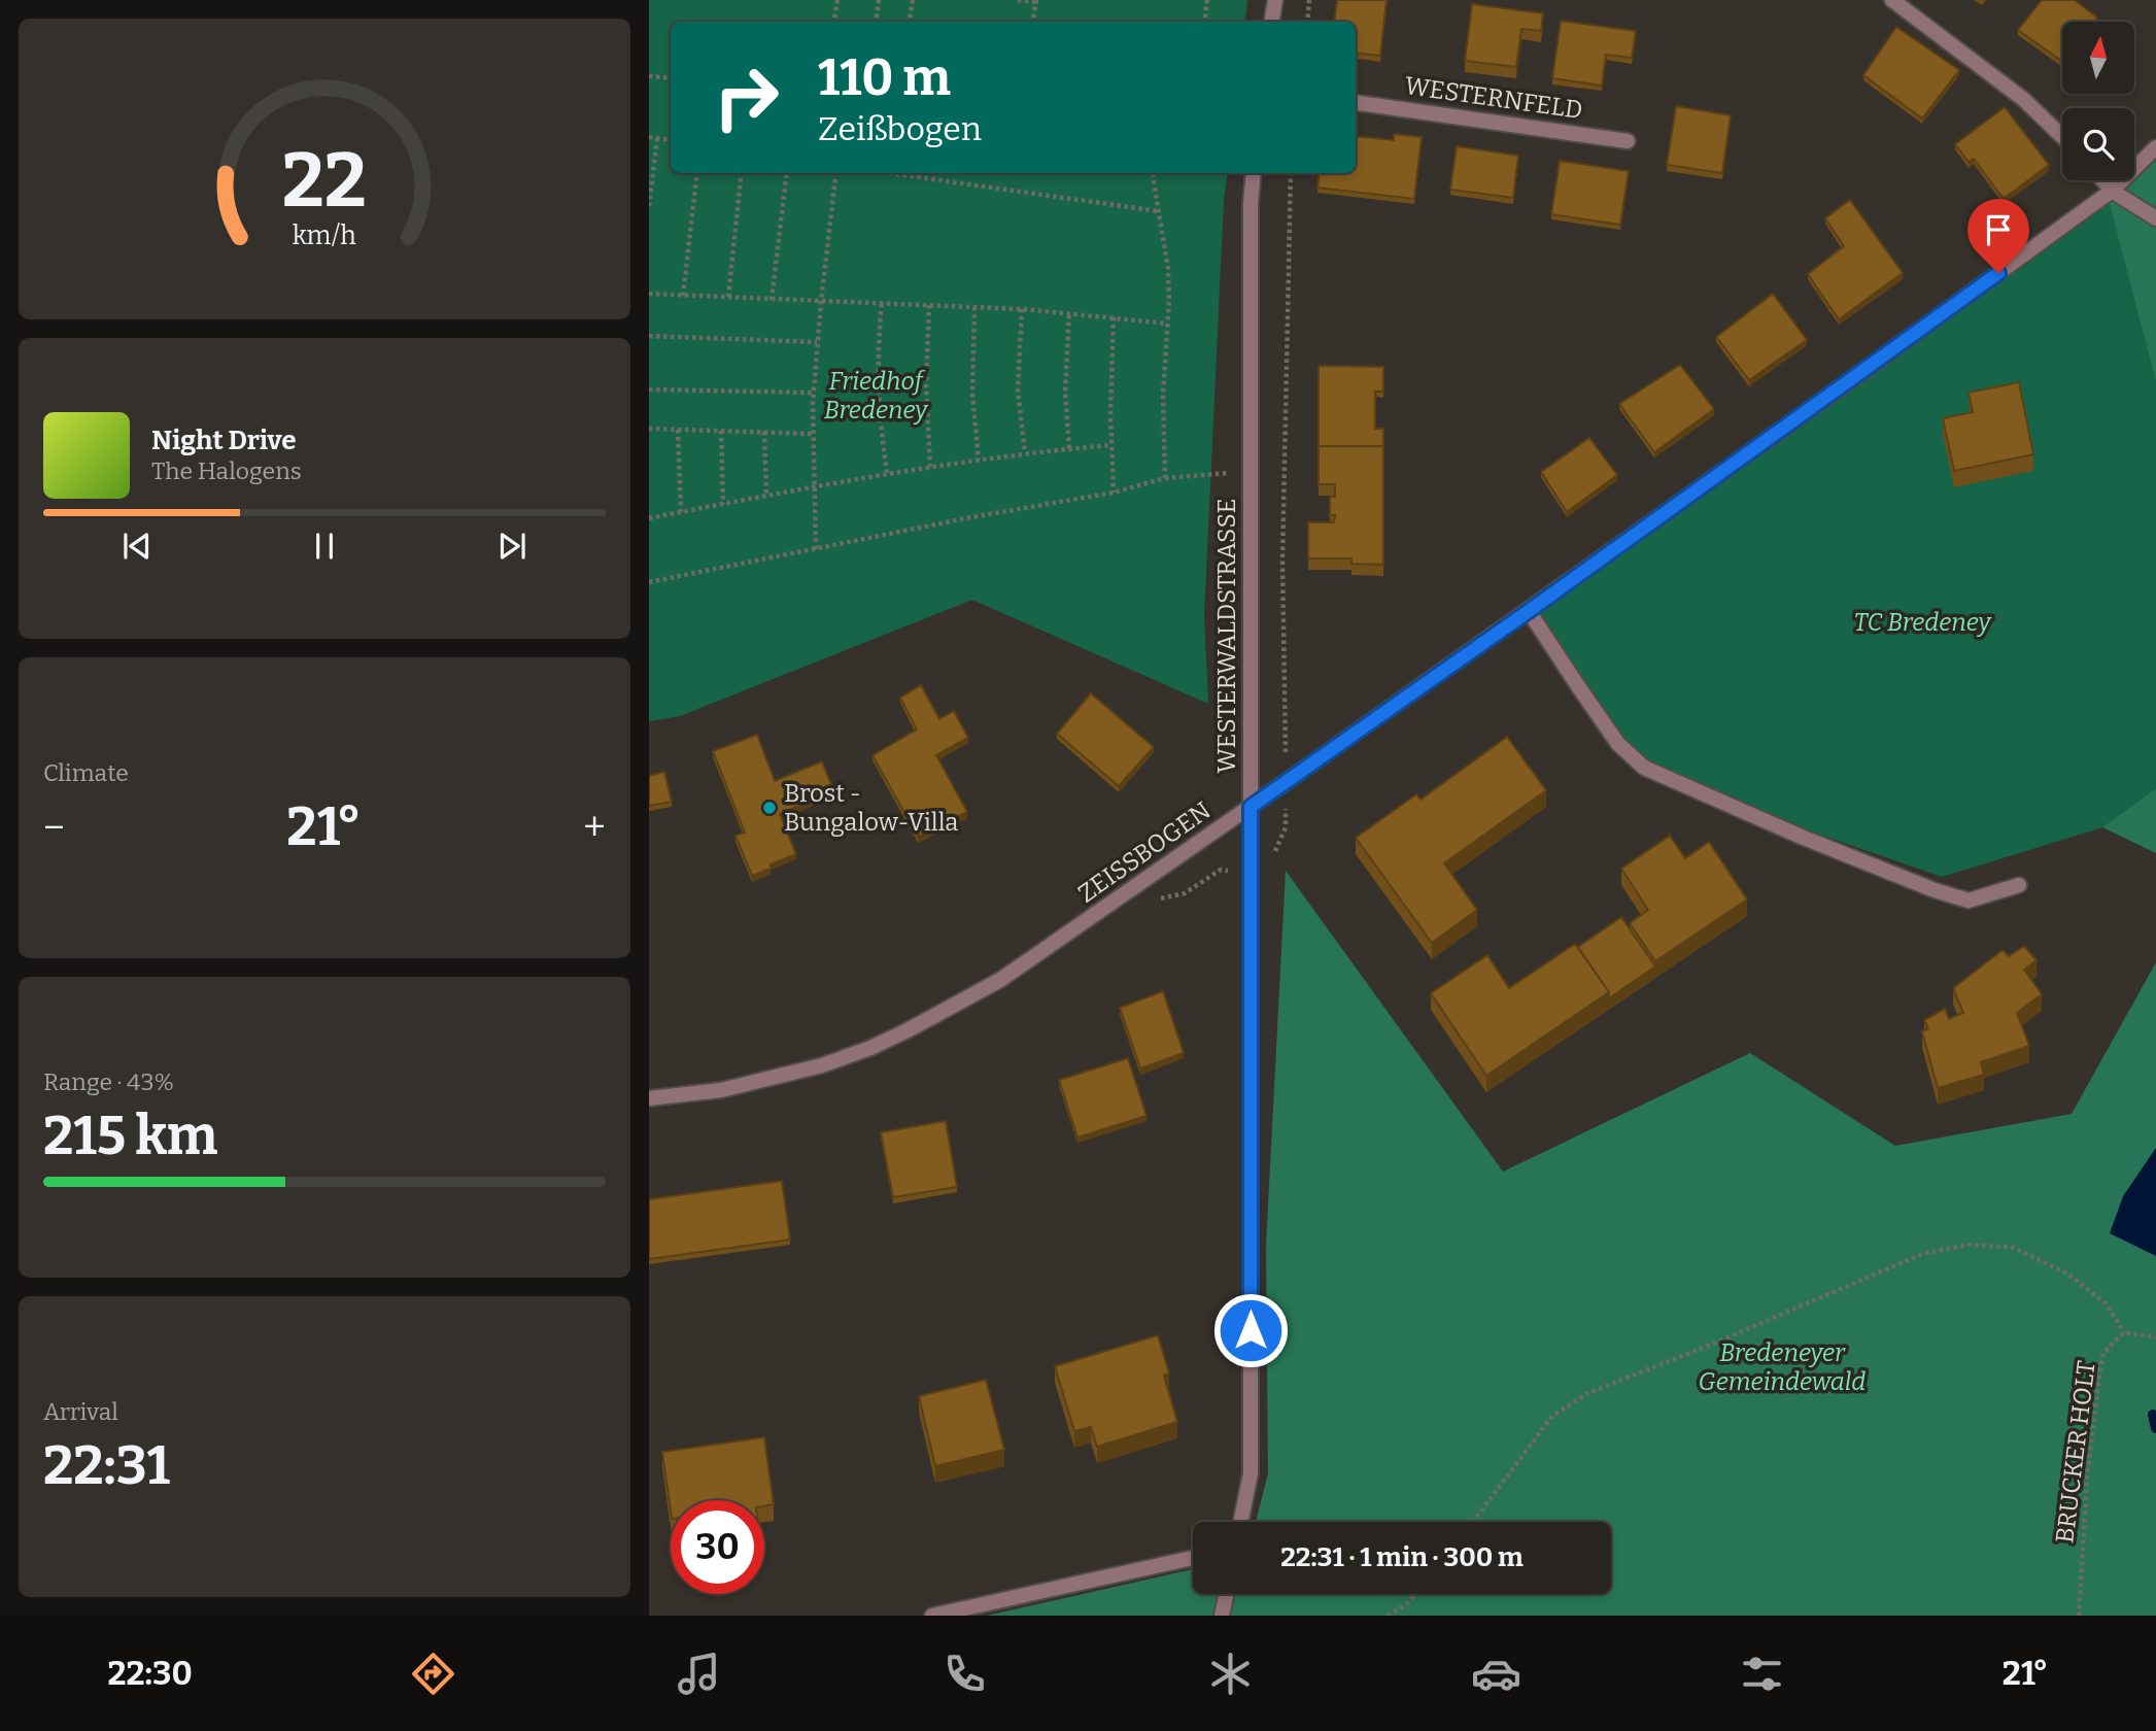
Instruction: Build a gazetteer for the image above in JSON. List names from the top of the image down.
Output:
{
  "streets": {
    "street": ["WESTERNFELD", "WESTERWALDSTRASSE", "ZEISSBOGEN"],
    "path": ["BRUCKER HOLT"]
  },
  "crossings": [
    ["WESTERWALDSTRASSE", "ZEISSBOGEN"]
  ],
  "parks": ["Friedhof Bredeney", "TC Bredeney", "Bredeneyer Gemeindewald"],
  "places": ["Brost - Bungalow-Villa"],
  "north": "top",
  "page": {
    "turn": ["110 m", "Zeißbogen"],
    "song": ["Night Drive", "The Halogens"],
    "tile": [
      "Climate",
      ["Range · 43%", "215 km"],
      ["Arrival", "22:31"]
    ],
    "heat": ["−", "21°", "+"],
    "limit": "30",
    "trip": "22:31 · 1 min · 300 m",
    "tabs": ["22:30", "21°"],
    "gauge": ["22", "km/h"]
  }
}
